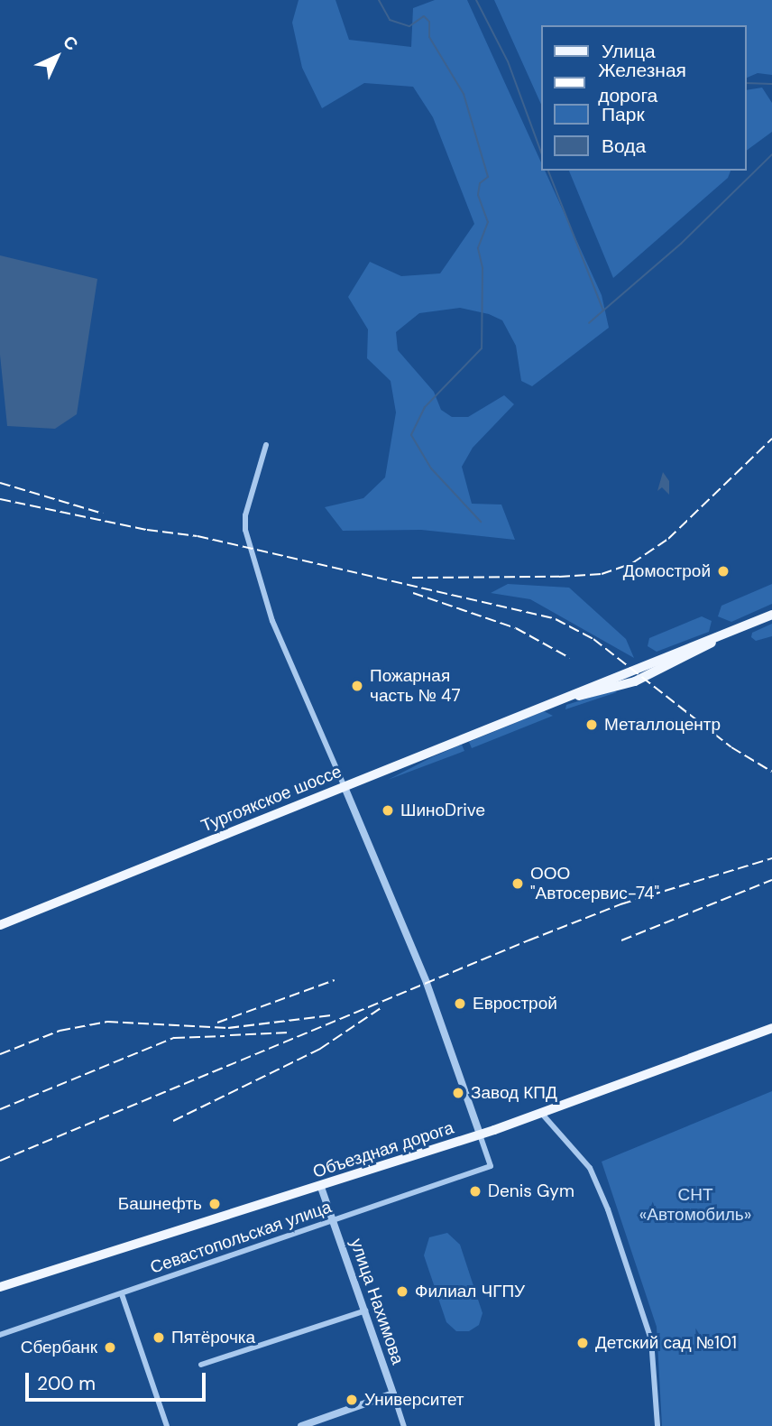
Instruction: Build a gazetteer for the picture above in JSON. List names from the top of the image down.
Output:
{
  "streets": {
    "main road": ["Тургоякское шоссе", "Объездная дорога"],
    "street": ["Севастопольская улица", "улица Нахимова"]
  },
  "crossings": [
    ["Объездная дорога", "Севастопольская улица"],
    ["Объездная дорога", "улица Нахимова"],
    ["Севастопольская улица", "улица Нахимова"]
  ],
  "parks": ["СНТ «Автомобиль»"],
  "places": [
    "Домострой",
    "Пожарная часть № 47",
    "Металлоцентр",
    "ШиноDrive",
    "ООО \"Автосервис-74\"",
    "Еврострой",
    "Завод КПД",
    "Denis Gym",
    "Башнефть",
    "Филиал ЧГПУ",
    "Пятёрочка",
    "Детский сад №101",
    "Сбербанк",
    "Университет"
  ],
  "legend": [
    "Улица",
    "Железная дорога",
    "Парк",
    "Вода"
  ],
  "scale_bar": "200 m",
  "north": "top right"
}
